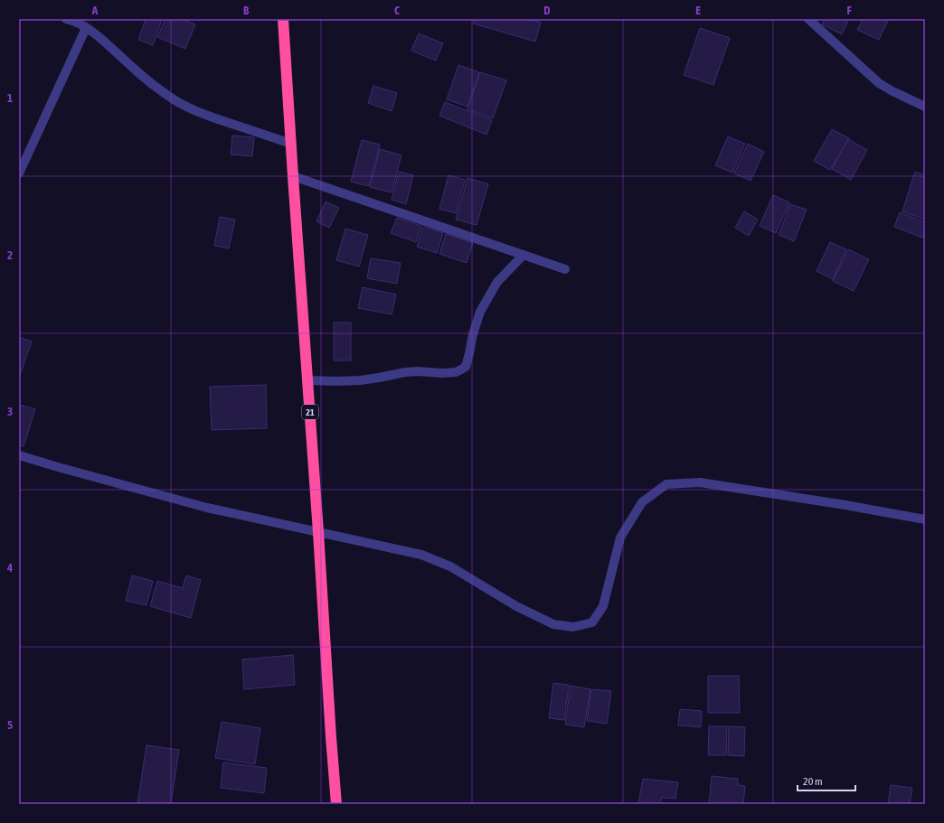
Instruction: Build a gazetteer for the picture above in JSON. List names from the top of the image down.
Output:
{
  "streets": {
    "highway": ["21"]
  },
  "scale_bar": "20 m",
  "grid": {
    "columns": [
      "A",
      "B",
      "C",
      "D",
      "E",
      "F"
    ],
    "rows": [
      "1",
      "2",
      "3",
      "4",
      "5"
    ]
  }
}
